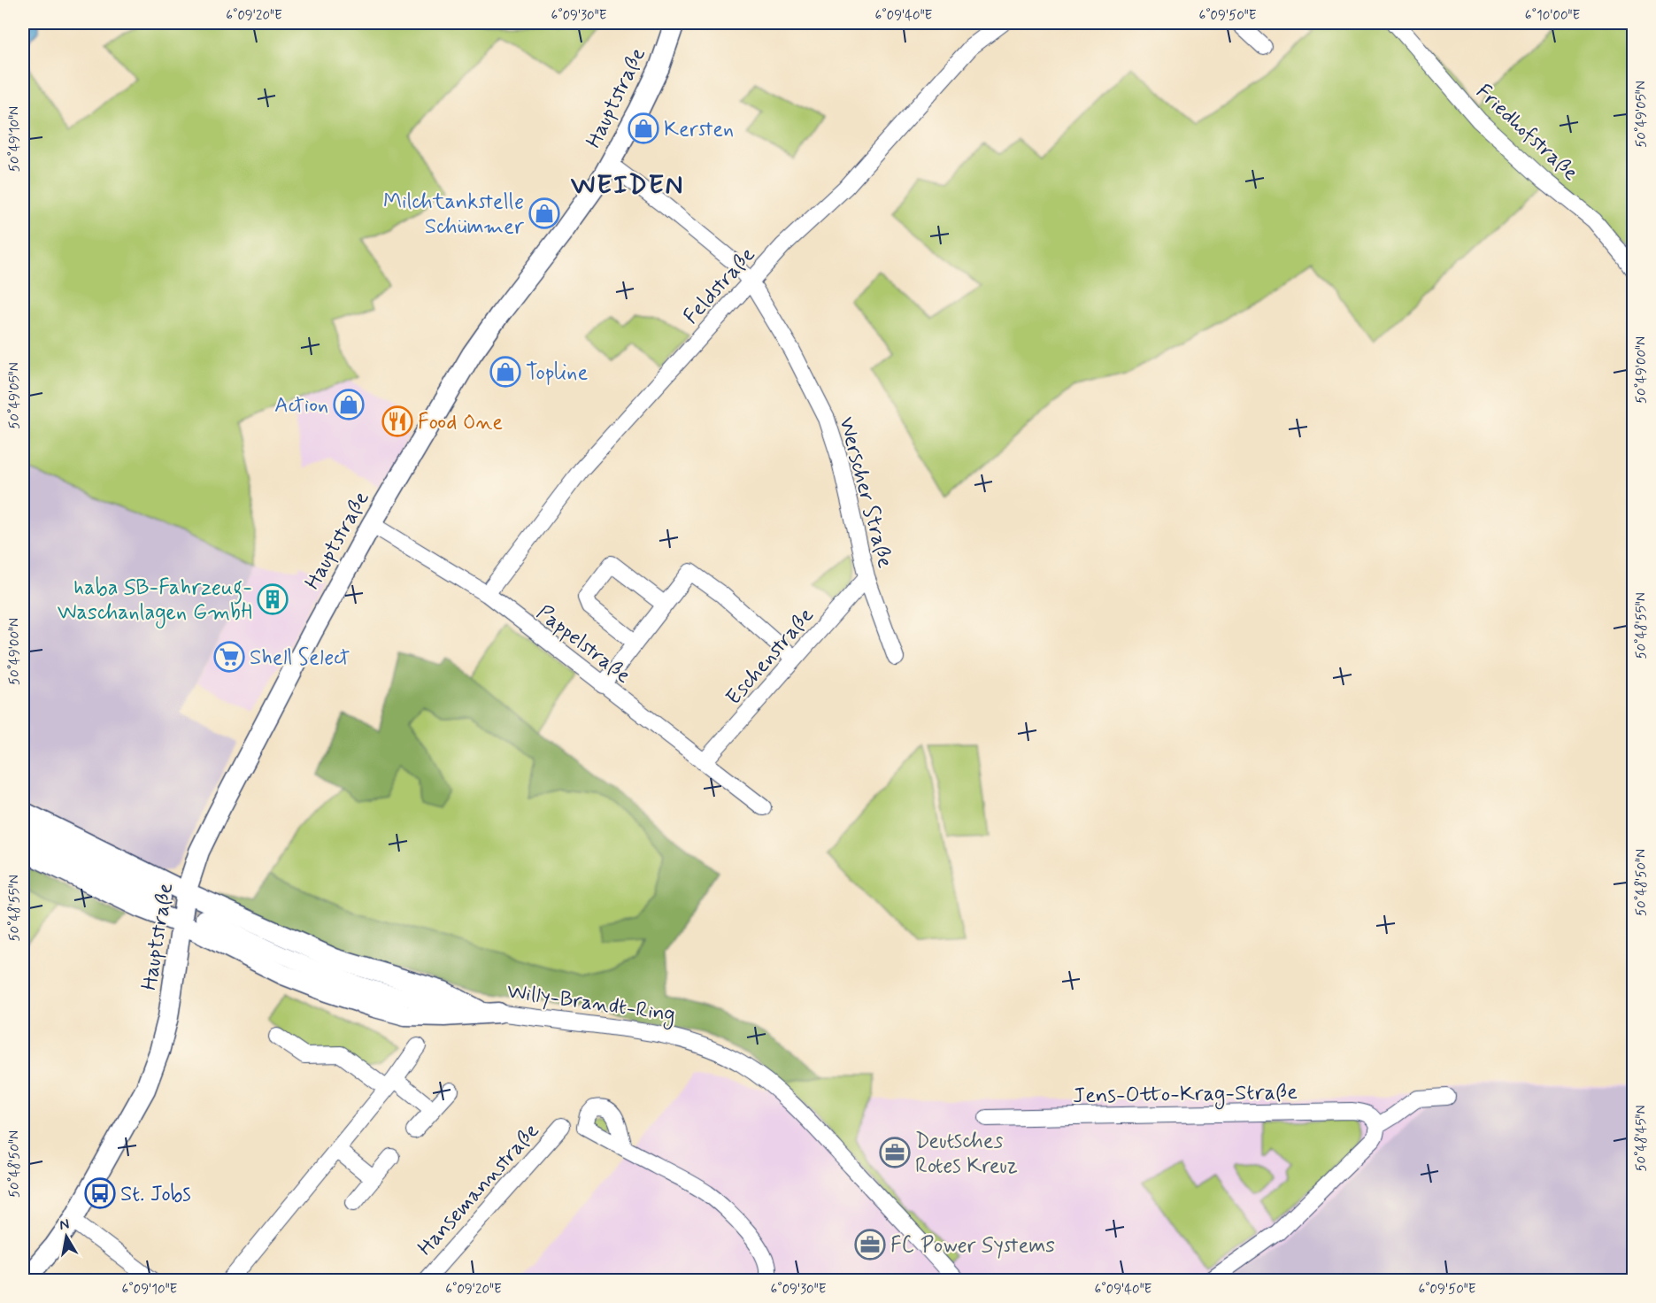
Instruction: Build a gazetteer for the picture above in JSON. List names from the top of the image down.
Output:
{
  "streets": {
    "main road": ["Hauptstraße"],
    "street": [
      "Friedhofstraße",
      "Feldstraße",
      "Werscher Straße",
      "Pappelstraße",
      "Eschenstraße",
      "Willy-Brandt-Ring",
      "Jens-Otto-Krag-Straße",
      "Hansemannstraße"
    ]
  },
  "crossings": [
    ["Hauptstraße", "Werscher Straße"],
    ["Hauptstraße", "Pappelstraße"],
    ["Feldstraße", "Werscher Straße"],
    ["Feldstraße", "Pappelstraße"],
    ["Werscher Straße", "Eschenstraße"],
    ["Pappelstraße", "Eschenstraße"]
  ],
  "districts": ["WEIDEN"],
  "places": {
    "shop": [
      "Kersten",
      "Milchtankstelle Schümmer",
      "Topline",
      "Action"
    ],
    "restaurant": ["Food One"],
    "building": ["haba SB-Fahrzeug- Waschanlagen GmbH"],
    "supermarket": ["Shell Select"],
    "office": ["Deutsches Rotes Kreuz", "FC Power Systems"],
    "bus stop": ["St. Jobs"]
  },
  "north": "top",
  "coordinates": [
    "6°09'20\"E",
    "6°09'30\"E",
    "6°09'40\"E",
    "6°09'50\"E",
    "6°10'00\"E",
    "50°49'05\"N",
    "50°49'10\"N",
    "50°49'00\"N",
    "50°48'55\"N",
    "50°48'50\"N",
    "50°48'45\"N",
    "6°09'10\"E"
  ]
}
